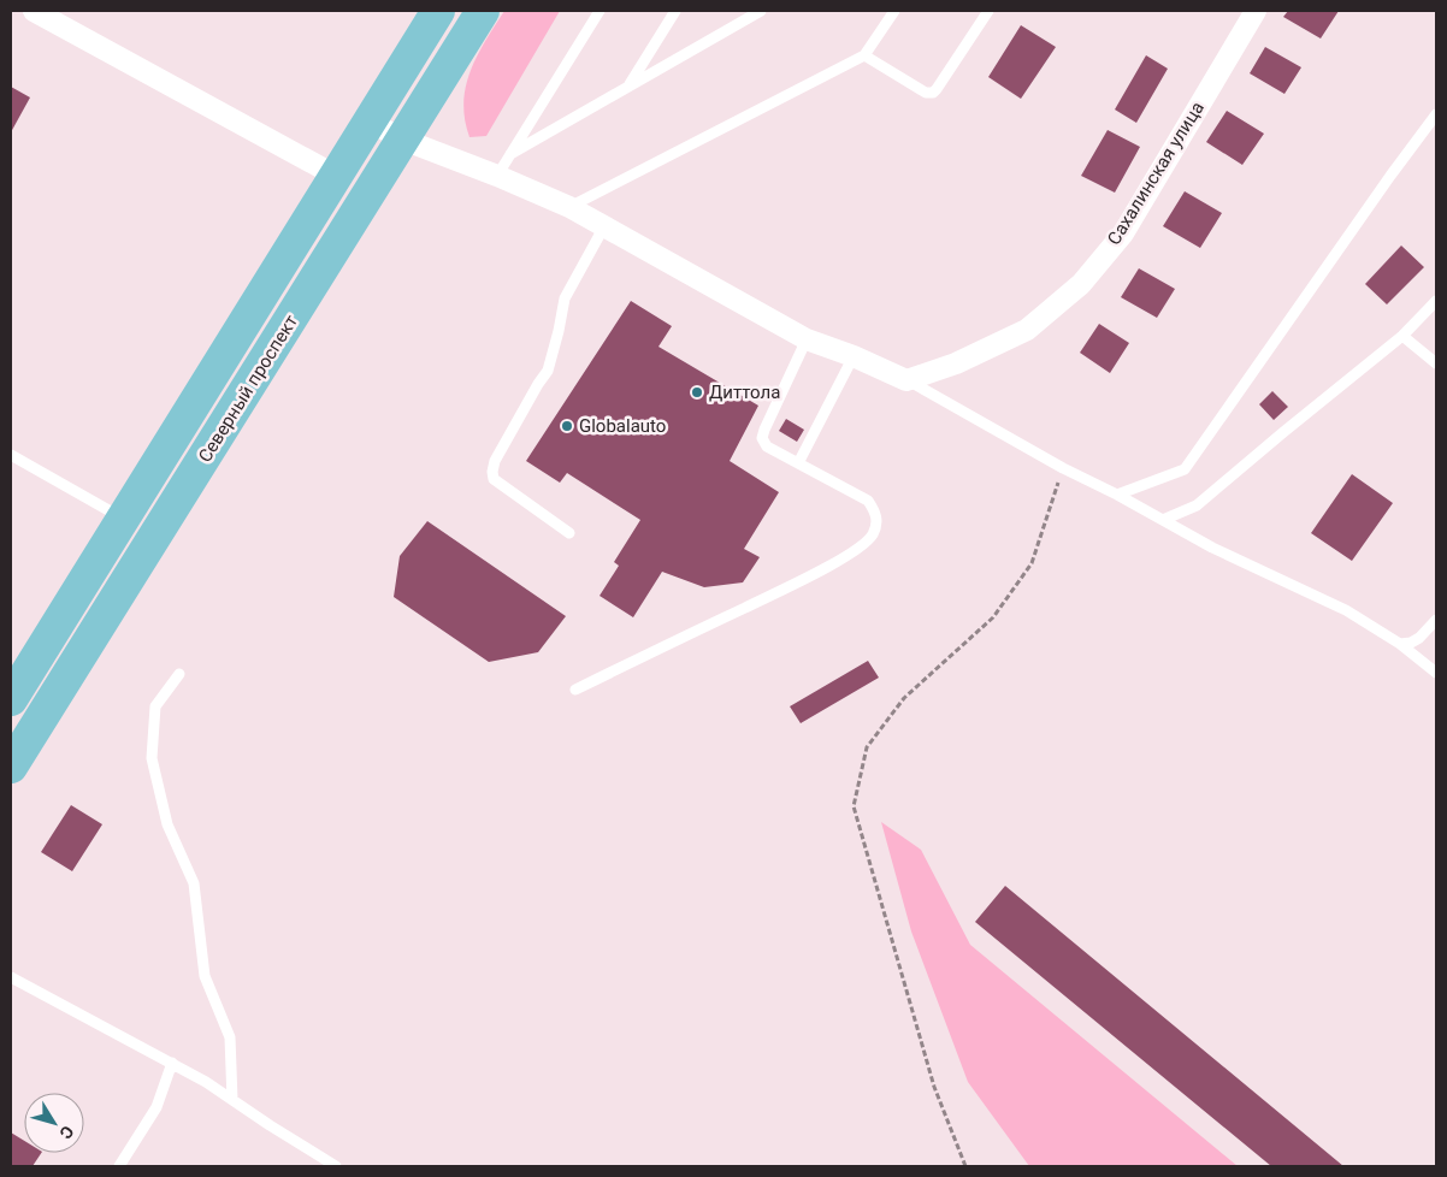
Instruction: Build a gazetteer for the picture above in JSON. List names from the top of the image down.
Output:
{
  "streets": {
    "main road": ["Северный проспект"],
    "street": ["Сахалинская улица"]
  },
  "places": ["Диттола", "Globalauto"],
  "north": "bottom right"
}
